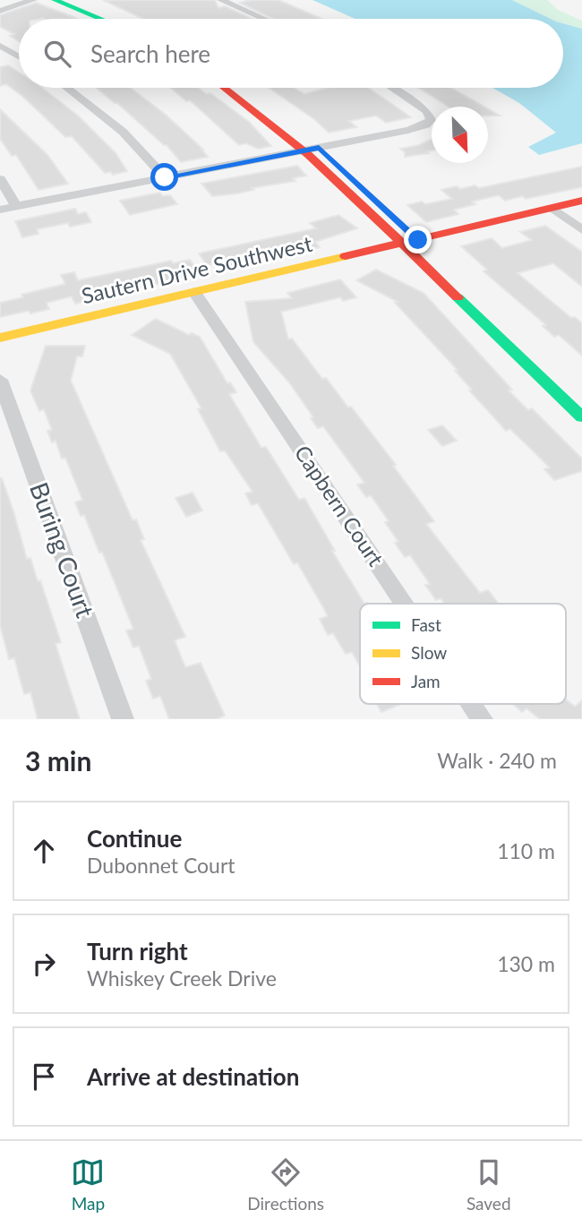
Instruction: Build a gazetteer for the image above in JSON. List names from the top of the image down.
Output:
{
  "streets": {
    "street": ["Sautern Drive Southwest", "Capbern Court", "Buring Court"]
  },
  "crossings": [
    ["Sautern Drive Southwest", "Capbern Court"]
  ],
  "legend": ["Fast", "Slow", "Jam"],
  "north": "bottom right",
  "page": {
    "search": "Search here",
    "heading": ["3 min", "Walk · 240 m"],
    "list": [
      ["Continue", "Dubonnet Court", "110 m"],
      ["Turn right", "Whiskey Creek Drive", "130 m"],
      "Arrive at destination"
    ],
    "nav": ["Map", "Directions", "Saved"]
  }
}
